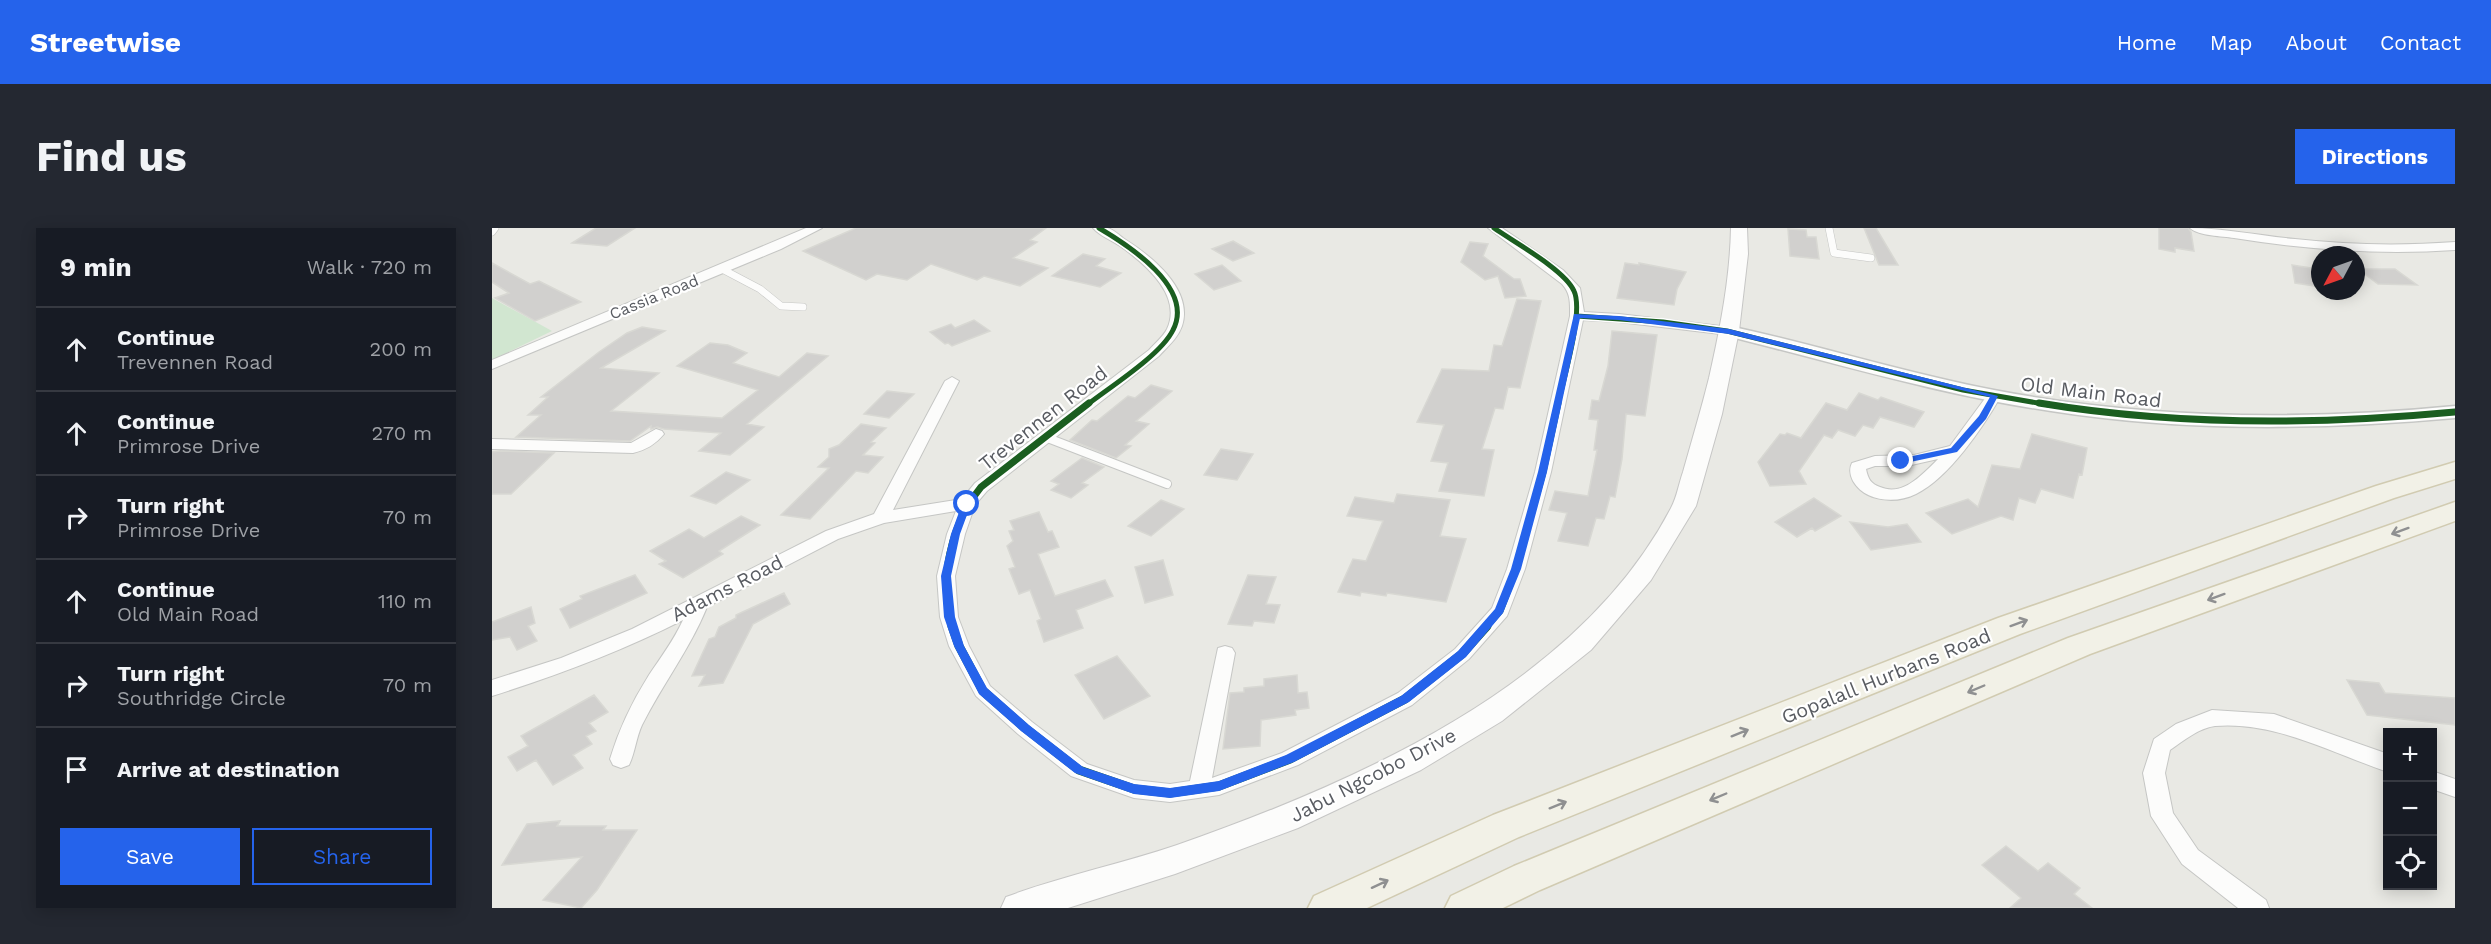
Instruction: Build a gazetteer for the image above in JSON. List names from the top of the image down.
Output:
{
  "streets": {
    "main road": ["Gopalall Hurbans Road", "Jabu Ngcobo Drive"],
    "street": [
      "Cassia Road",
      "Old Main Road",
      "Trevennen Road",
      "Adams Road"
    ]
  },
  "crossings": [
    ["Old Main Road", "Jabu Ngcobo Drive"],
    ["Trevennen Road", "Adams Road"]
  ],
  "north": "bottom left",
  "page": {
    "header": "Streetwise",
    "nav": [
      "Home",
      "Map",
      "About",
      "Contact"
    ],
    "buttons": [
      "Directions",
      ["Save", "Share"]
    ],
    "title": "Find us",
    "heading": ["9 min", "Walk · 720 m"],
    "list": [
      ["Continue", "Trevennen Road", "200 m"],
      ["Continue", "Primrose Drive", "270 m"],
      ["Turn right", "Primrose Drive", "70 m"],
      ["Continue", "Old Main Road", "110 m"],
      ["Turn right", "Southridge Circle", "70 m"],
      "Arrive at destination"
    ],
    "map_buttons": ["+", "−"]
  }
}
